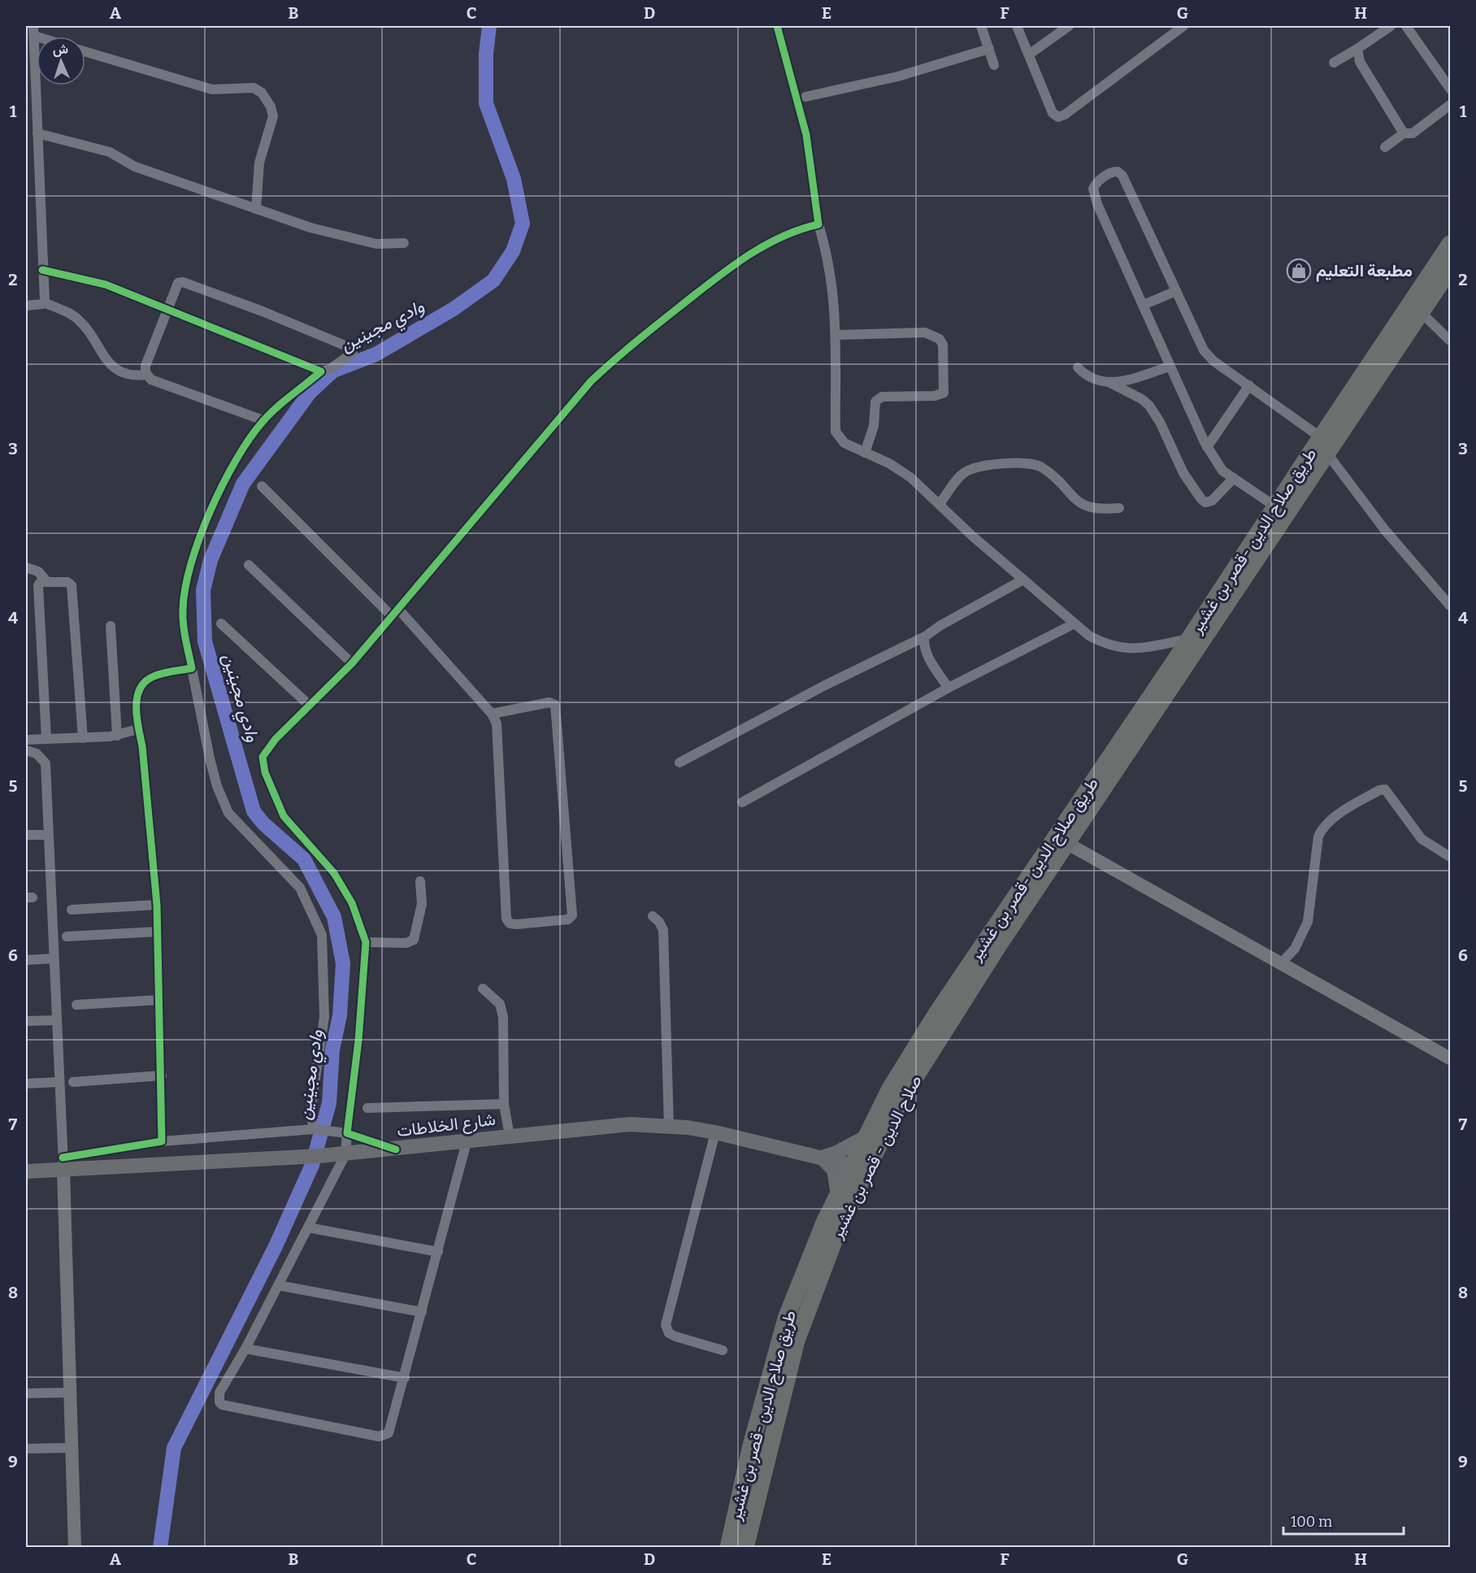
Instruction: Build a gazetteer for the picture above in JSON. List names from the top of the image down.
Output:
{
  "streets": {
    "highway": ["طريق صلاح الدين -قصر بن غشير", "صلاح الدين - قصر بن غشير"],
    "main road": ["شارع الخلاطات"]
  },
  "crossings": [
    ["طريق صلاح الدين -قصر بن غشير", "شارع الخلاطات"],
    ["طريق صلاح الدين -قصر بن غشير", "صلاح الدين - قصر بن غشير"],
    ["شارع الخلاطات", "صلاح الدين - قصر بن غشير"]
  ],
  "water": ["وادي مجينين"],
  "places": {
    "shop": ["مطبعة التعليم"]
  },
  "scale_bar": "100 m",
  "north": "top",
  "grid": {
    "columns": [
      "A",
      "B",
      "C",
      "D",
      "E",
      "F",
      "G",
      "H"
    ],
    "rows": [
      "1",
      "2",
      "3",
      "4",
      "5",
      "6",
      "7",
      "8",
      "9"
    ]
  }
}
